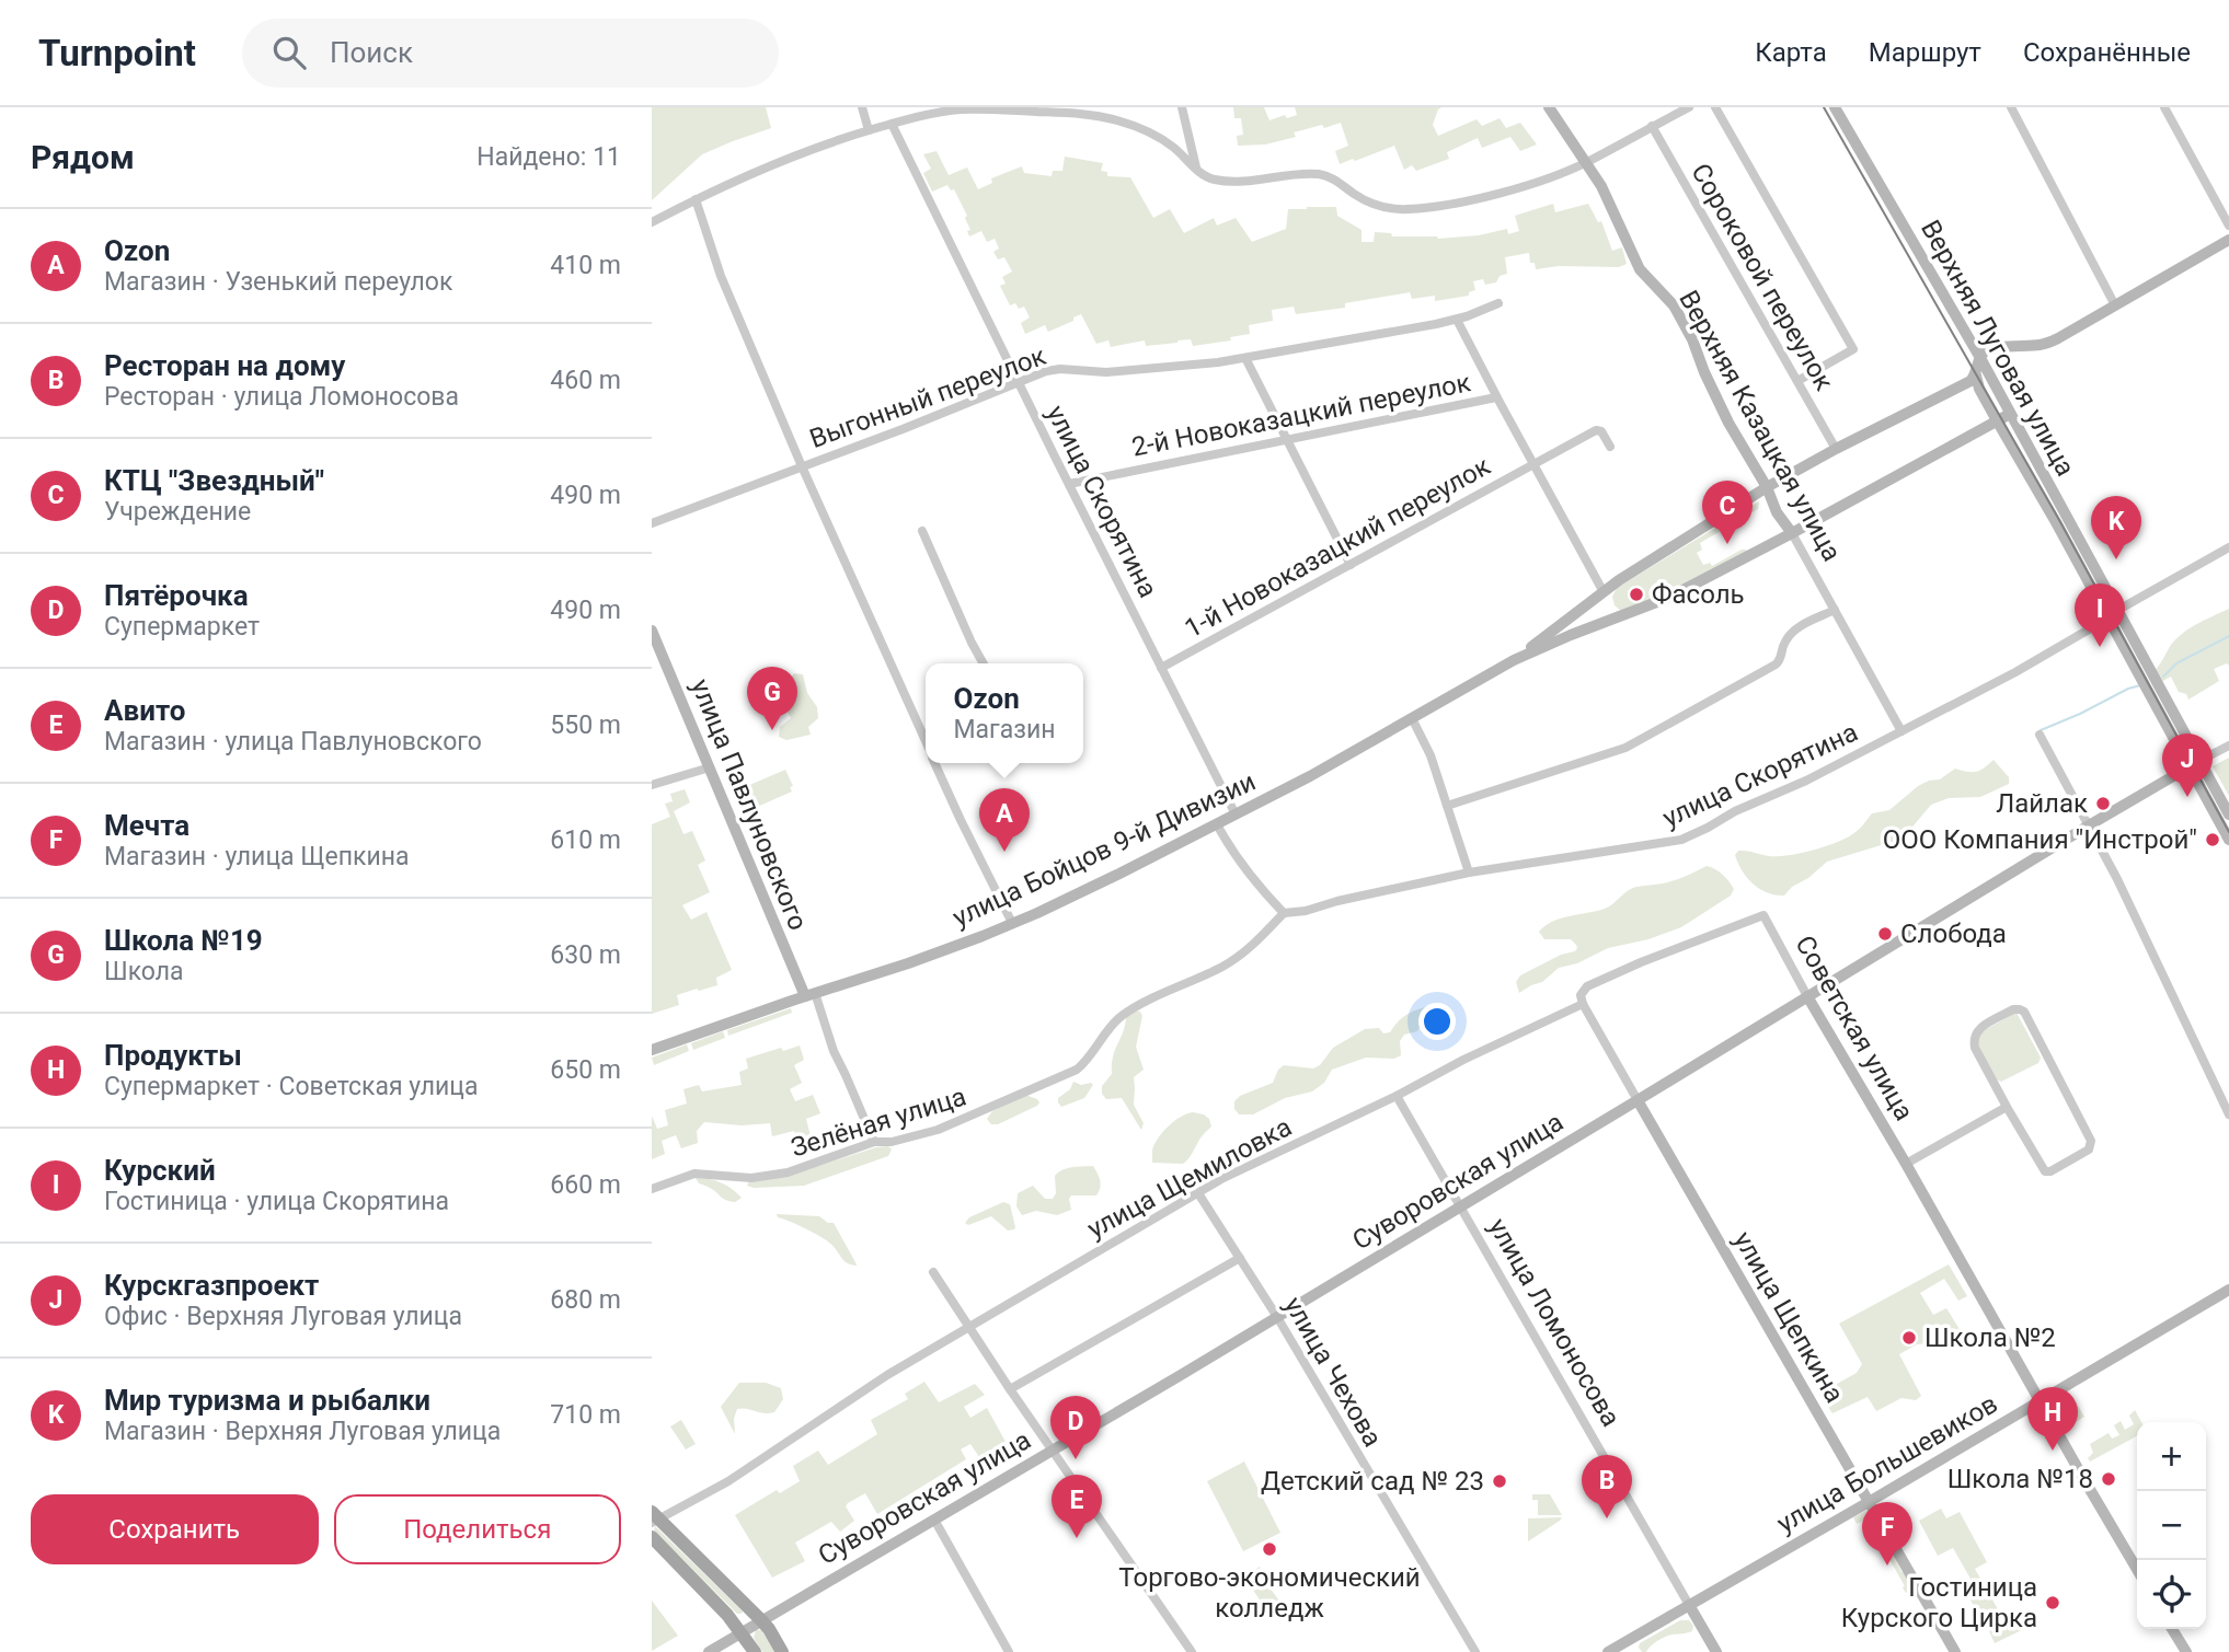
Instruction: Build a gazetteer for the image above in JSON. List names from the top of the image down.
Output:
{
  "streets": {
    "street": [
      "Сороковой переулок",
      "Верхняя Луговая улица",
      "Выгонный переулок",
      "2-й Новоказацкий переулок",
      "Верхняя Казацкая улица",
      "улица Скорятина",
      "1-й Новоказацкий переулок",
      "улица Павлуновского",
      "улица Бойцов 9-й Дивизии",
      "Советская улица",
      "Зелёная улица",
      "улица Щемиловка",
      "Суворовская улица",
      "улица Щепкина",
      "улица Ломоносова",
      "улица Чехова",
      "улица Большевиков"
    ]
  },
  "crossings": [
    ["Сороковой переулок", "улица Бойцов 9-й Дивизии"],
    ["Верхняя Луговая улица", "улица Скорятина"],
    ["Верхняя Луговая улица", "улица Бойцов 9-й Дивизии"],
    ["Верхняя Луговая улица", "Суворовская улица"],
    ["Выгонный переулок", "улица Скорятина"],
    ["2-й Новоказацкий переулок", "улица Скорятина"],
    ["Верхняя Казацкая улица", "улица Скорятина"],
    ["Верхняя Казацкая улица", "улица Бойцов 9-й Дивизии"],
    ["улица Скорятина", "1-й Новоказацкий переулок"],
    ["улица Скорятина", "улица Бойцов 9-й Дивизии"],
    ["улица Скорятина", "Зелёная улица"],
    ["улица Павлуновского", "улица Бойцов 9-й Дивизии"],
    ["улица Павлуновского", "Зелёная улица"],
    ["Советская улица", "улица Щемиловка"],
    ["Советская улица", "Суворовская улица"],
    ["Советская улица", "улица Большевиков"],
    ["улица Щемиловка", "улица Щепкина"],
    ["улица Щемиловка", "улица Ломоносова"],
    ["улица Щемиловка", "улица Чехова"],
    ["Суворовская улица", "улица Щепкина"],
    ["Суворовская улица", "улица Ломоносова"],
    ["Суворовская улица", "улица Чехова"],
    ["улица Щепкина", "улица Большевиков"],
    ["улица Ломоносова", "улица Большевиков"]
  ],
  "places": [
    "Фасоль",
    "Лайлак",
    "ООО Компания \"Инстрой\"",
    "Слобода",
    "Школа №2",
    "Школа №18",
    "Детский сад № 23",
    "Торгово-экономический колледж",
    "Гостиница Курского Цирка"
  ],
  "page": {
    "header": "Turnpoint",
    "search": "Поиск",
    "nav": ["Карта", "Маршрут", "Сохранённые"],
    "heading": ["Рядом", "Найдено: 11"],
    "list": [
      {
        "mark": "A",
        "name": "Ozon",
        "note": "Магазин · Узенький переулок",
        "value": "410 m"
      },
      {
        "mark": "B",
        "name": "Ресторан на дому",
        "note": "Ресторан · улица Ломоносова",
        "value": "460 m"
      },
      {
        "mark": "C",
        "name": "КТЦ \"Звездный\"",
        "note": "Учреждение",
        "value": "490 m"
      },
      {
        "mark": "D",
        "name": "Пятёрочка",
        "note": "Супермаркет",
        "value": "490 m"
      },
      {
        "mark": "E",
        "name": "Авито",
        "note": "Магазин · улица Павлуновского",
        "value": "550 m"
      },
      {
        "mark": "F",
        "name": "Мечта",
        "note": "Магазин · улица Щепкина",
        "value": "610 m"
      },
      {
        "mark": "G",
        "name": "Школа №19",
        "note": "Школа",
        "value": "630 m"
      },
      {
        "mark": "H",
        "name": "Продукты",
        "note": "Супермаркет · Советская улица",
        "value": "650 m"
      },
      {
        "mark": "I",
        "name": "Курский",
        "note": "Гостиница · улица Скорятина",
        "value": "660 m"
      },
      {
        "mark": "J",
        "name": "Курскгазпроект",
        "note": "Офис · Верхняя Луговая улица",
        "value": "680 m"
      },
      {
        "mark": "K",
        "name": "Мир туризма и рыбалки",
        "note": "Магазин · Верхняя Луговая улица",
        "value": "710 m"
      }
    ],
    "pins": [
      "C",
      "K",
      "I",
      "G",
      "J",
      "A",
      "H",
      "D",
      "B",
      "E",
      "F"
    ],
    "popup": ["Ozon", "Магазин"],
    "map_buttons": ["+", "−"],
    "buttons": ["Сохранить", "Поделиться"]
  }
}
